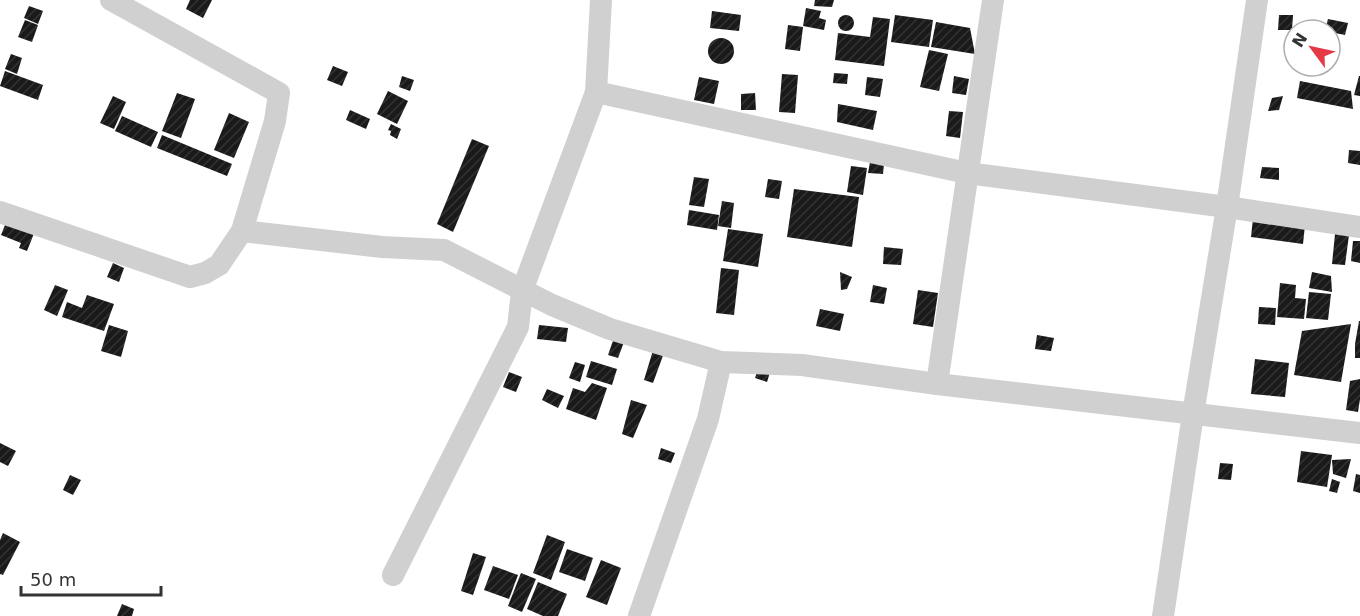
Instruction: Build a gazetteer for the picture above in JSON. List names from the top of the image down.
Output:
{
  "scale_bar": "50 m",
  "north": "top left"
}
